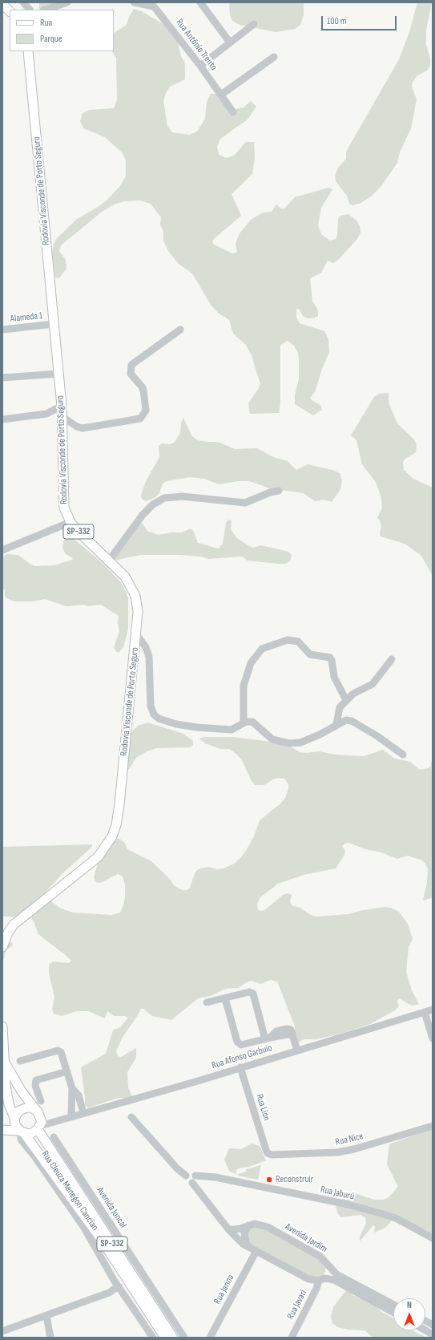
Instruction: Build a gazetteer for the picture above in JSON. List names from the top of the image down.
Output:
{
  "streets": {
    "main road": ["Rodovia Visconde de Porto Seguro", "SP-332"],
    "street": [
      "Rua Antônio Trento",
      "Alameda 1",
      "Rua Afonso Garbuio",
      "Rua Lion",
      "Rua Nice",
      "Rua Cleuza Menegon Cancian",
      "Rua Jaburú",
      "Avenida Juncal",
      "Avenida Jardim",
      "Rua Jarina",
      "Rua Javari"
    ]
  },
  "crossings": [
    ["Rodovia Visconde de Porto Seguro", "Alameda 1"],
    ["SP-332", "Rua Afonso Garbuio"],
    ["SP-332", "Rua Cleuza Menegon Cancian"],
    ["Rua Afonso Garbuio", "Rua Lion"],
    ["Rua Afonso Garbuio", "Rua Cleuza Menegon Cancian"],
    ["Rua Lion", "Rua Nice"],
    ["Avenida Jardim", "Rua Javari"]
  ],
  "places": ["Reconstruir"],
  "legend": ["Rua", "Parque"],
  "scale_bar": "100 m",
  "north": "top"
}
